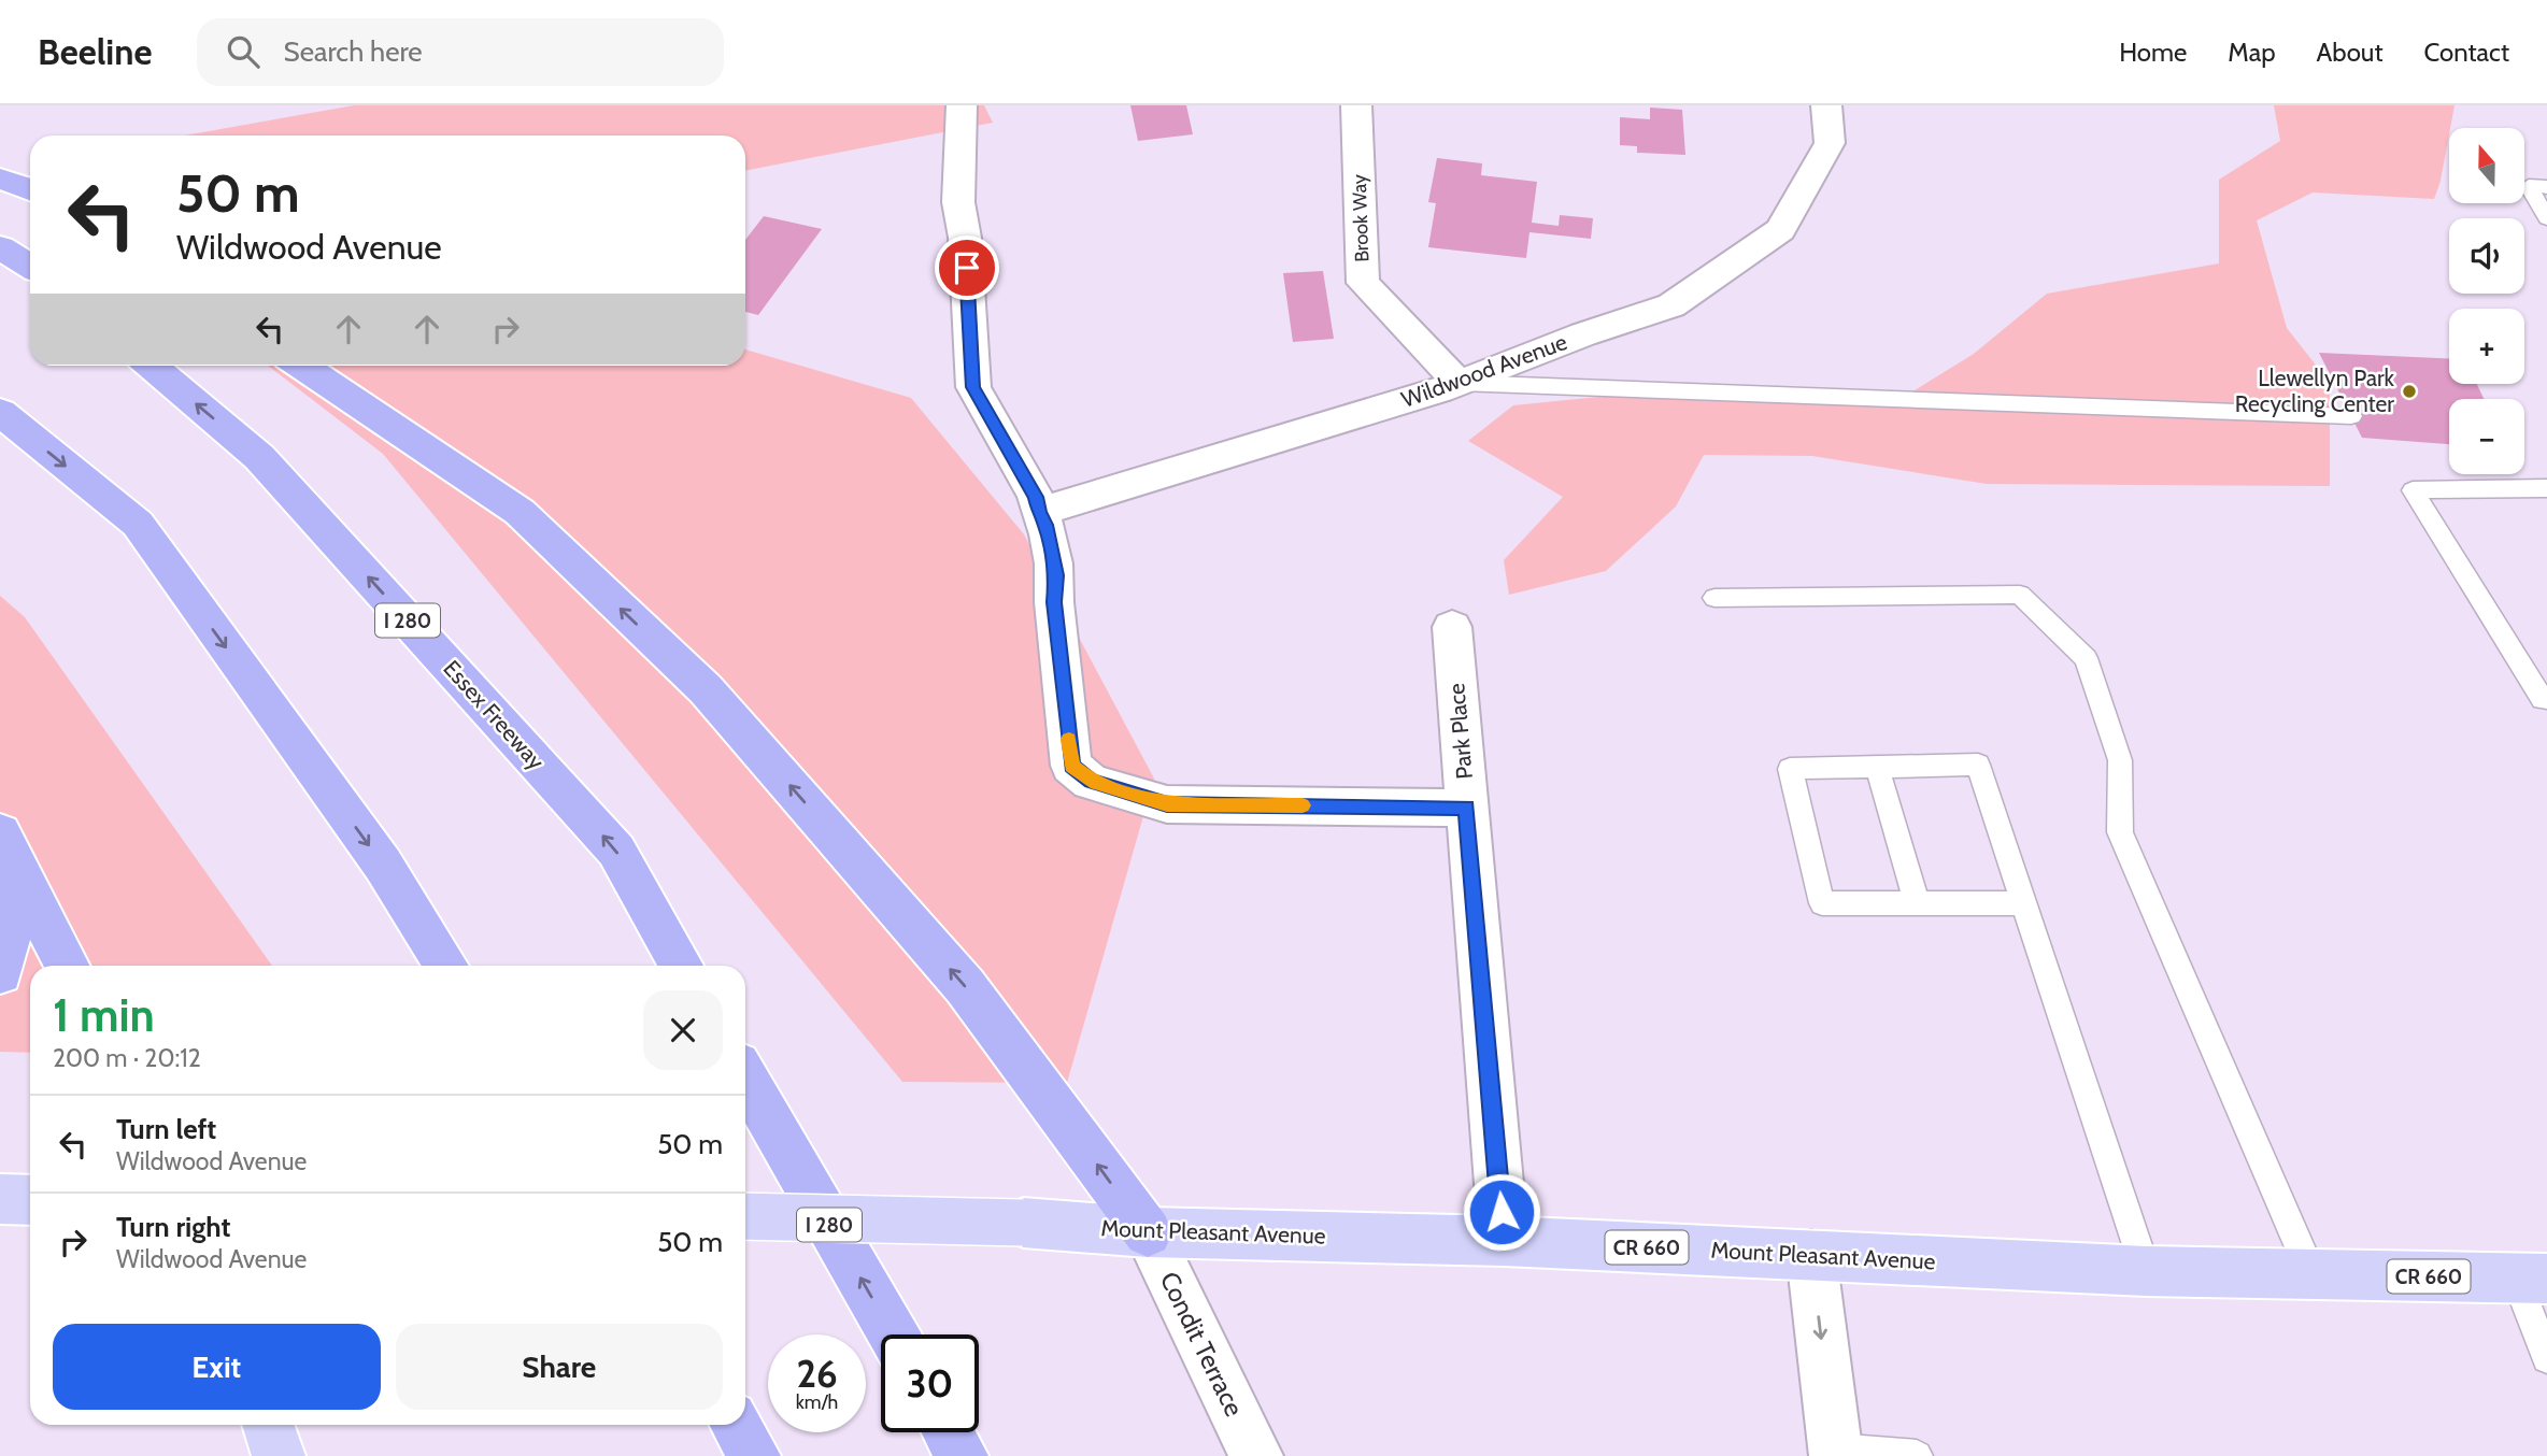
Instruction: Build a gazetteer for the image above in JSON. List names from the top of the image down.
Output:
{
  "streets": {
    "highway": ["I 280", "Essex Freeway"],
    "main road": ["Mount Pleasant Avenue", "CR 660"],
    "street": [
      "Brook Way",
      "Wildwood Avenue",
      "Park Place",
      "Condit Terrace"
    ]
  },
  "crossings": [
    ["Brook Way", "Wildwood Avenue"],
    ["Park Place", "Mount Pleasant Avenue"],
    ["Mount Pleasant Avenue", "Condit Terrace"]
  ],
  "places": ["Llewellyn Park Recycling Center"],
  "north": "top",
  "page": {
    "header": "Beeline",
    "search": "Search here",
    "nav": [
      "Home",
      "Map",
      "About",
      "Contact"
    ],
    "map_buttons": ["+", "−"],
    "turn": ["50 m", "Wildwood Avenue"],
    "heading": ["1 min", "200 m · 20:12"],
    "list": [
      {
        "name": "Turn left",
        "note": "Wildwood Avenue",
        "value": "50 m"
      },
      {
        "name": "Turn right",
        "note": "Wildwood Avenue",
        "value": "50 m"
      }
    ],
    "buttons": ["Exit", "Share"],
    "speed": "26 km/h",
    "limit": "30"
  }
}
